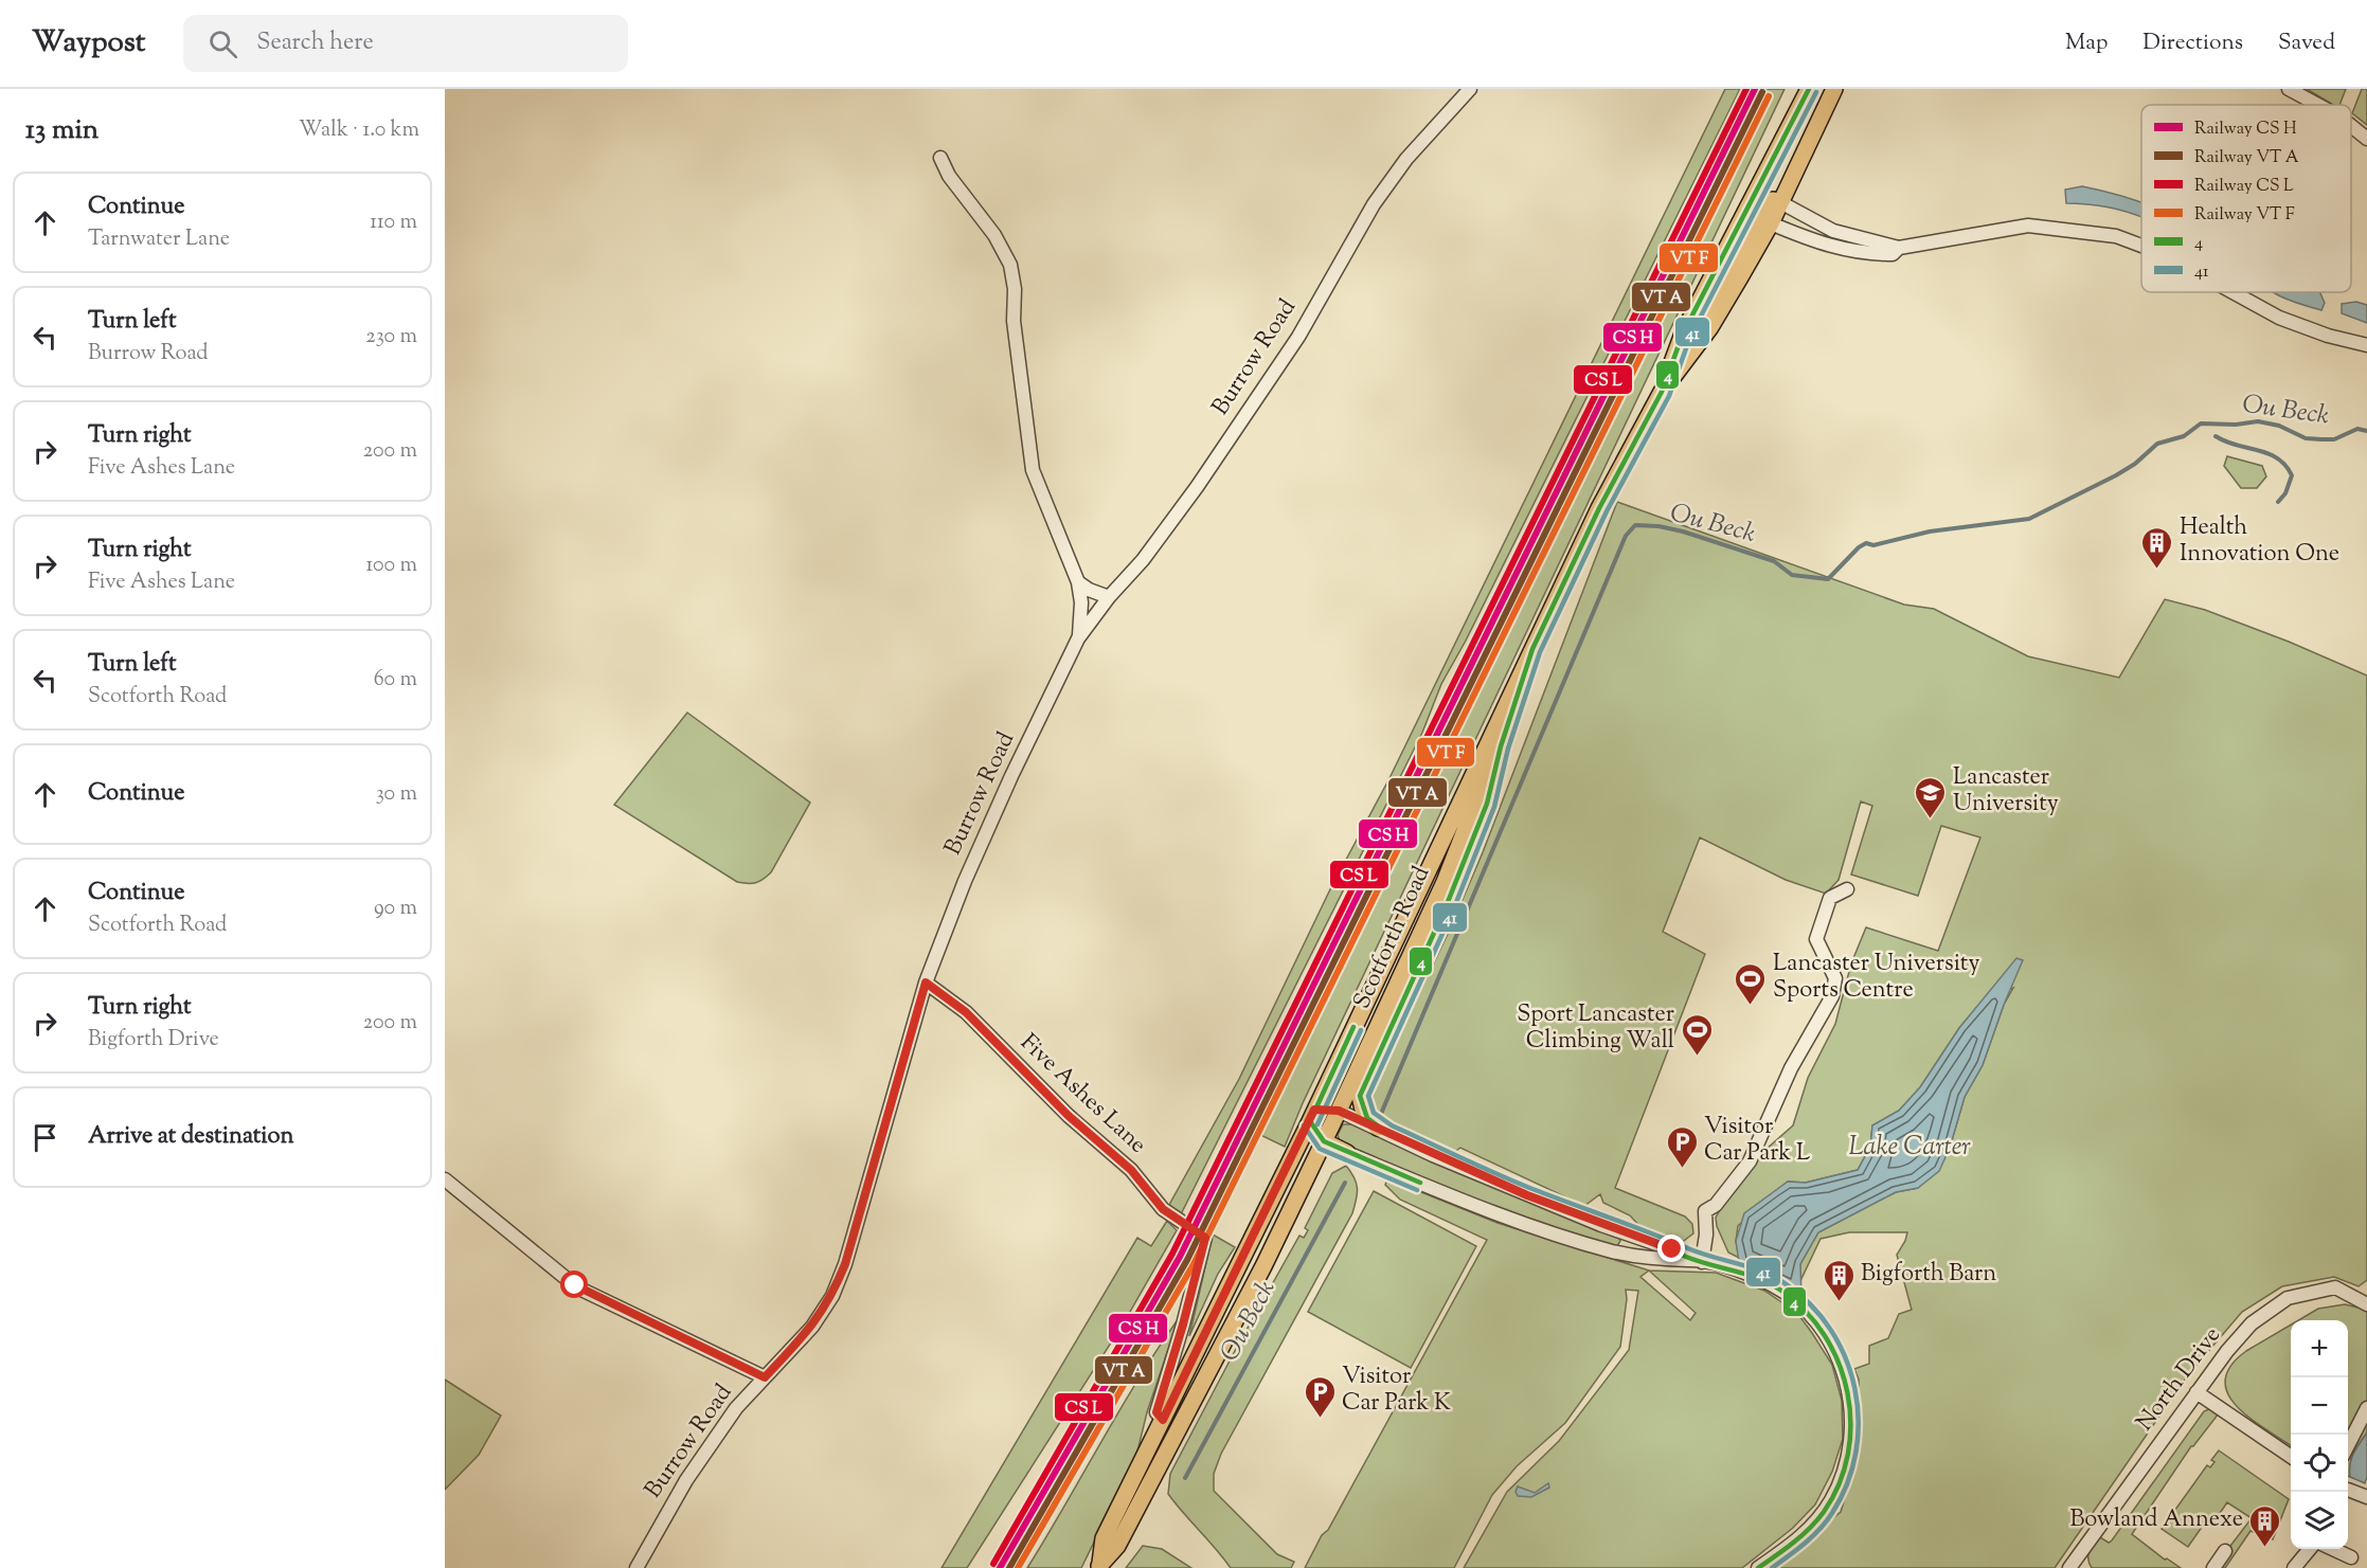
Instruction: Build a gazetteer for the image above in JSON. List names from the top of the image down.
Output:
{
  "streets": {
    "main road": ["Scotforth Road"],
    "street": ["Burrow Road", "Five Ashes Lane", "North Drive"]
  },
  "crossings": [
    ["Burrow Road", "Five Ashes Lane"],
    ["Scotforth Road", "Five Ashes Lane"]
  ],
  "water": ["Ou Beck", "Lake Carter"],
  "places": {
    "building": ["Health Innovation One", "Bigforth Barn", "Bowland Annexe"],
    "school or university": ["Lancaster University"],
    "sports": ["Lancaster University Sports Centre", "Sport Lancaster Climbing Wall"],
    "parking": ["Visitor Car Park L", "Visitor Car Park K"]
  },
  "lines": ["transit line 4", "transit line 41"],
  "legend": [
    "Railway CS H",
    "Railway VT A",
    "Railway CS L",
    "Railway VT F",
    "4",
    "41"
  ],
  "page": {
    "header": "Waypost",
    "search": "Search here",
    "nav": ["Map", "Directions", "Saved"],
    "heading": ["13 min", "Walk · 1.0 km"],
    "list": [
      ["Continue", "Tarnwater Lane", "110 m"],
      ["Turn left", "Burrow Road", "230 m"],
      ["Turn right", "Five Ashes Lane", "200 m"],
      ["Turn right", "Five Ashes Lane", "100 m"],
      ["Turn left", "Scotforth Road", "60 m"],
      ["Continue", "30 m"],
      ["Continue", "Scotforth Road", "90 m"],
      ["Turn right", "Bigforth Drive", "200 m"],
      "Arrive at destination"
    ],
    "map_buttons": ["+", "−"]
  }
}
